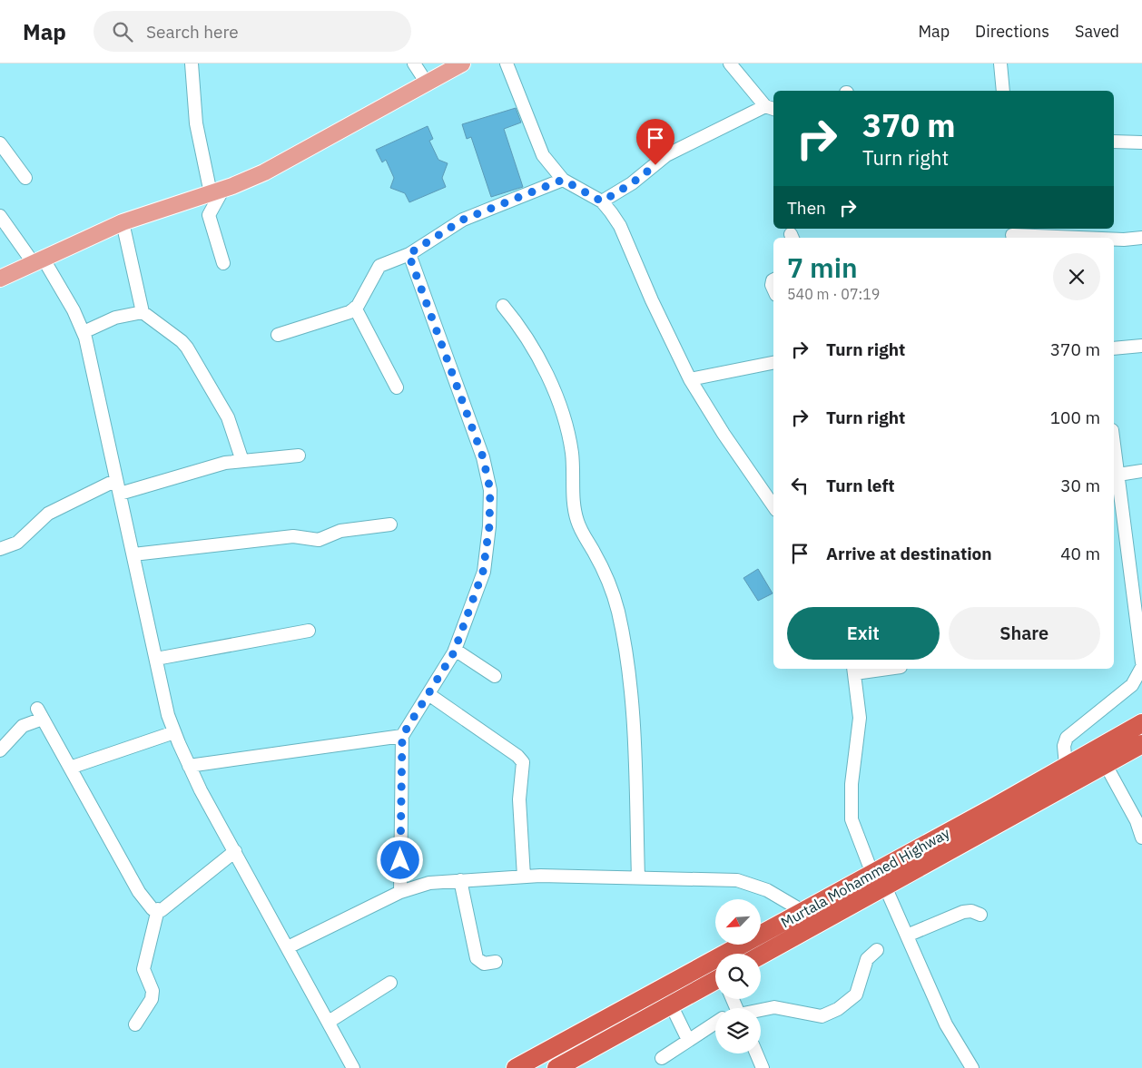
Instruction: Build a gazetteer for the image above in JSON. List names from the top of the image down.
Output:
{
  "streets": {
    "highway": ["Murtala Mohammed Highway"]
  },
  "north": "bottom left",
  "page": {
    "header": "Map",
    "search": "Search here",
    "nav": ["Map", "Directions", "Saved"],
    "turn": ["370 m", "Turn right"],
    "then": "Then",
    "heading": ["7 min", "540 m · 07:19"],
    "list": [
      {
        "name": "Turn right",
        "value": "370 m"
      },
      {
        "name": "Turn right",
        "value": "100 m"
      },
      {
        "name": "Turn left",
        "value": "30 m"
      },
      {
        "name": "Arrive at destination",
        "value": "40 m"
      }
    ],
    "buttons": ["Exit", "Share"]
  }
}
